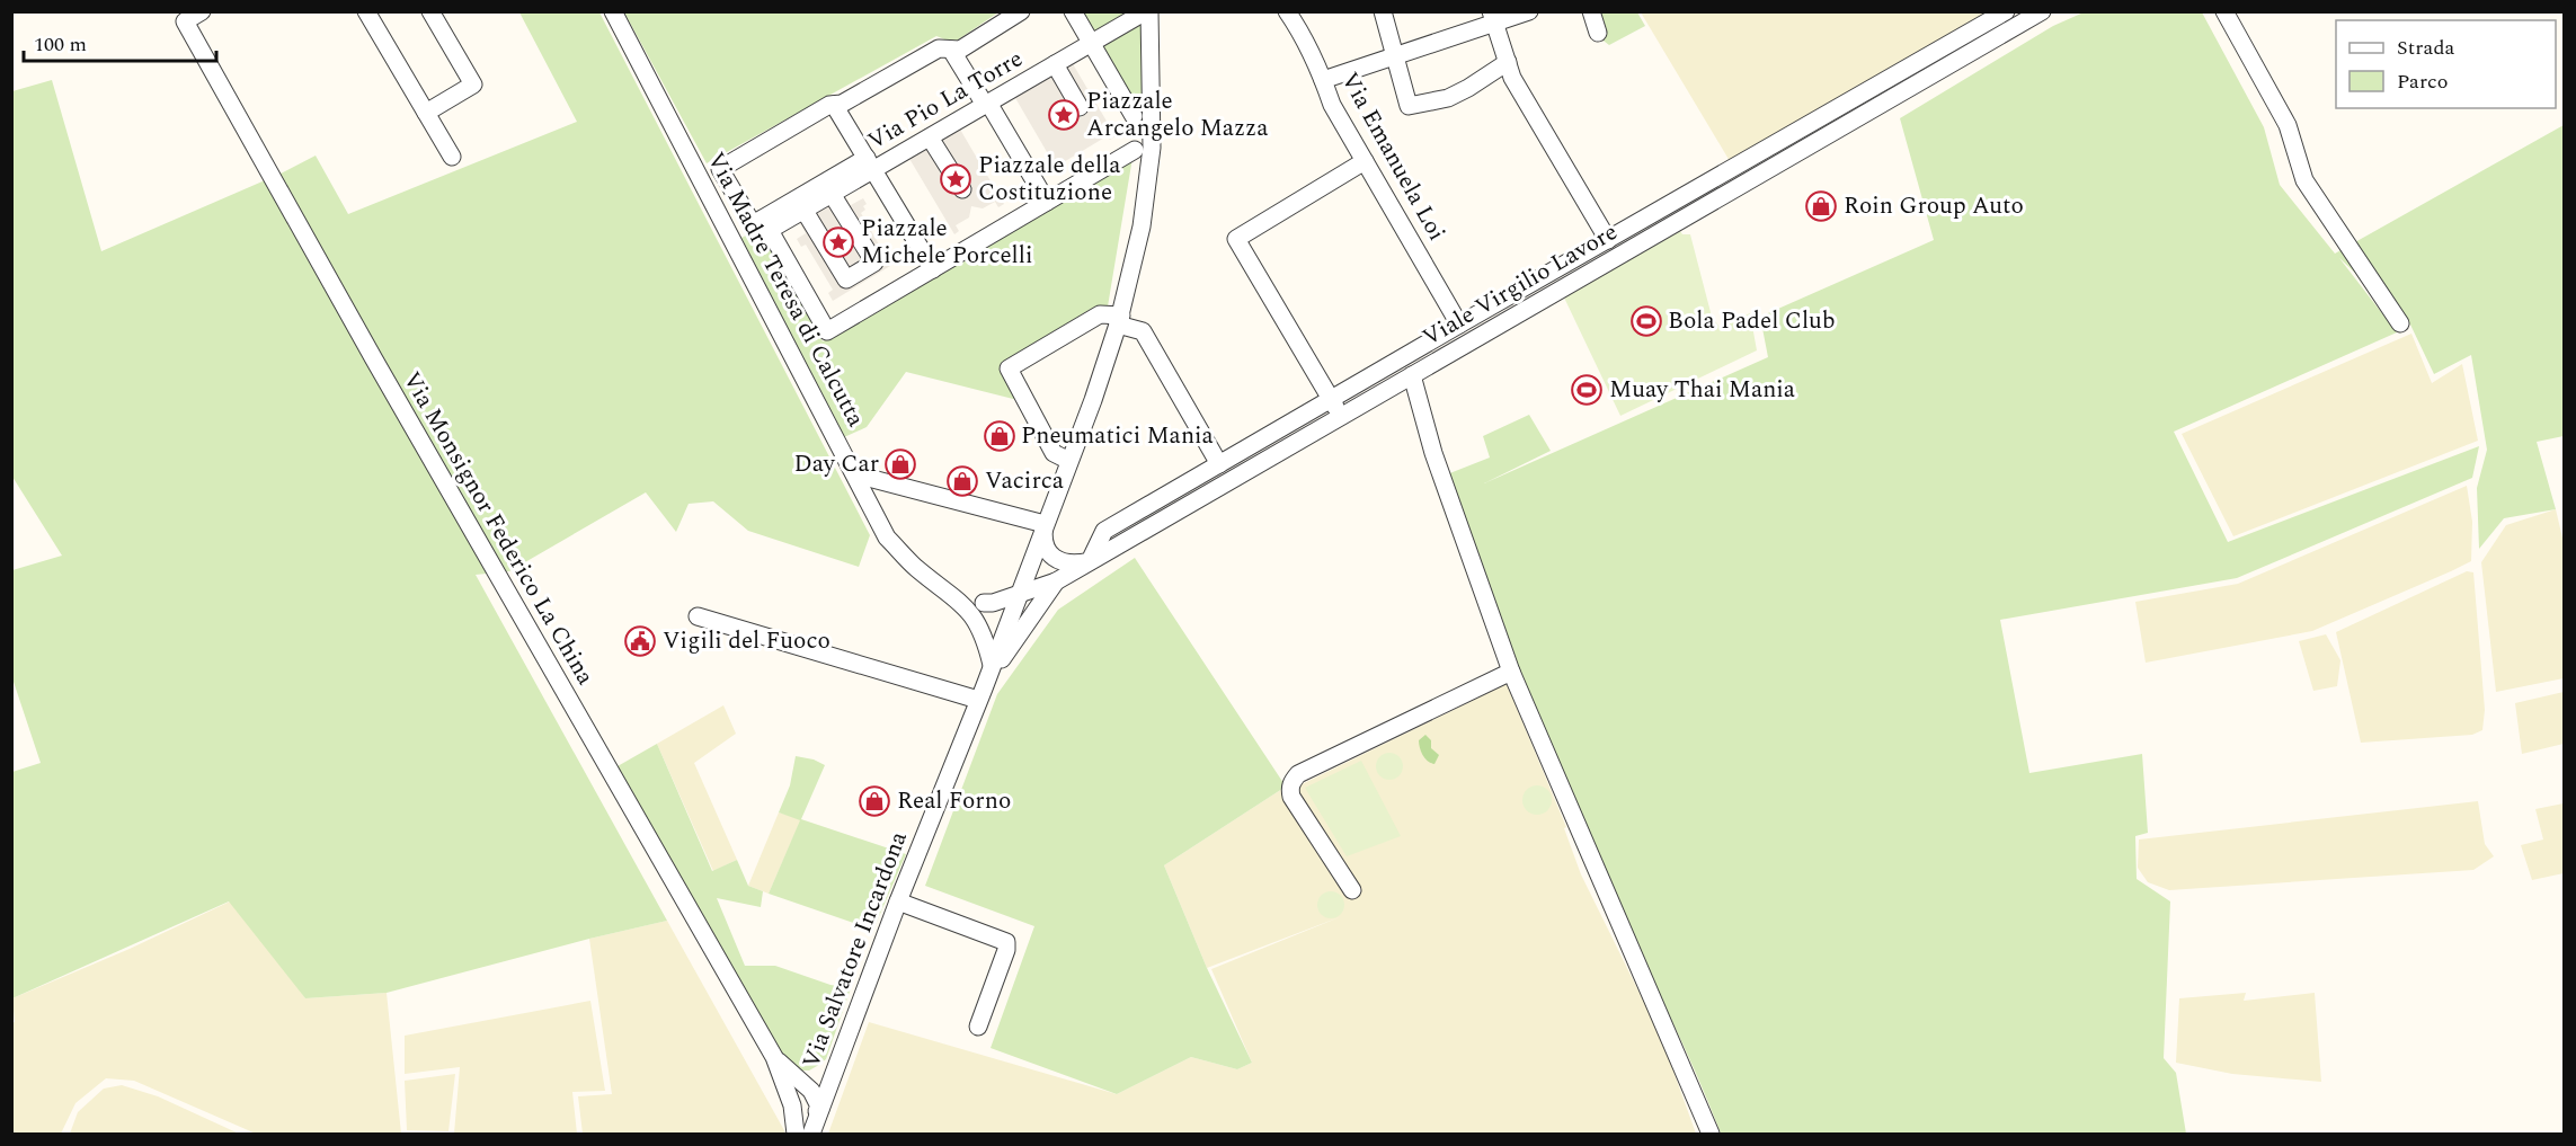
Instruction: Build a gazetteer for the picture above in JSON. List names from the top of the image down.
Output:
{
  "streets": {
    "street": [
      "Via Pio La Torre",
      "Via Emanuela Loi",
      "Viale Virgilio Lavore",
      "Via Madre Teresa di Calcutta",
      "Via Monsignor Federico La China",
      "Via Salvatore Incardona"
    ]
  },
  "crossings": [
    ["Viale Virgilio Lavore", "Via Salvatore Incardona"]
  ],
  "places": {
    "place": ["Piazzale Arcangelo Mazza", "Piazzale della Costituzione", "Piazzale Michele Porcelli"],
    "shop": [
      "Roin Group Auto",
      "Pneumatici Mania",
      "Day Car",
      "Vacirca",
      "Real Forno"
    ],
    "sports": ["Bola Padel Club", "Muay Thai Mania"],
    "public building": ["Vigili del Fuoco"]
  },
  "legend": ["Strada", "Parco"],
  "scale_bar": "100 m"
}
